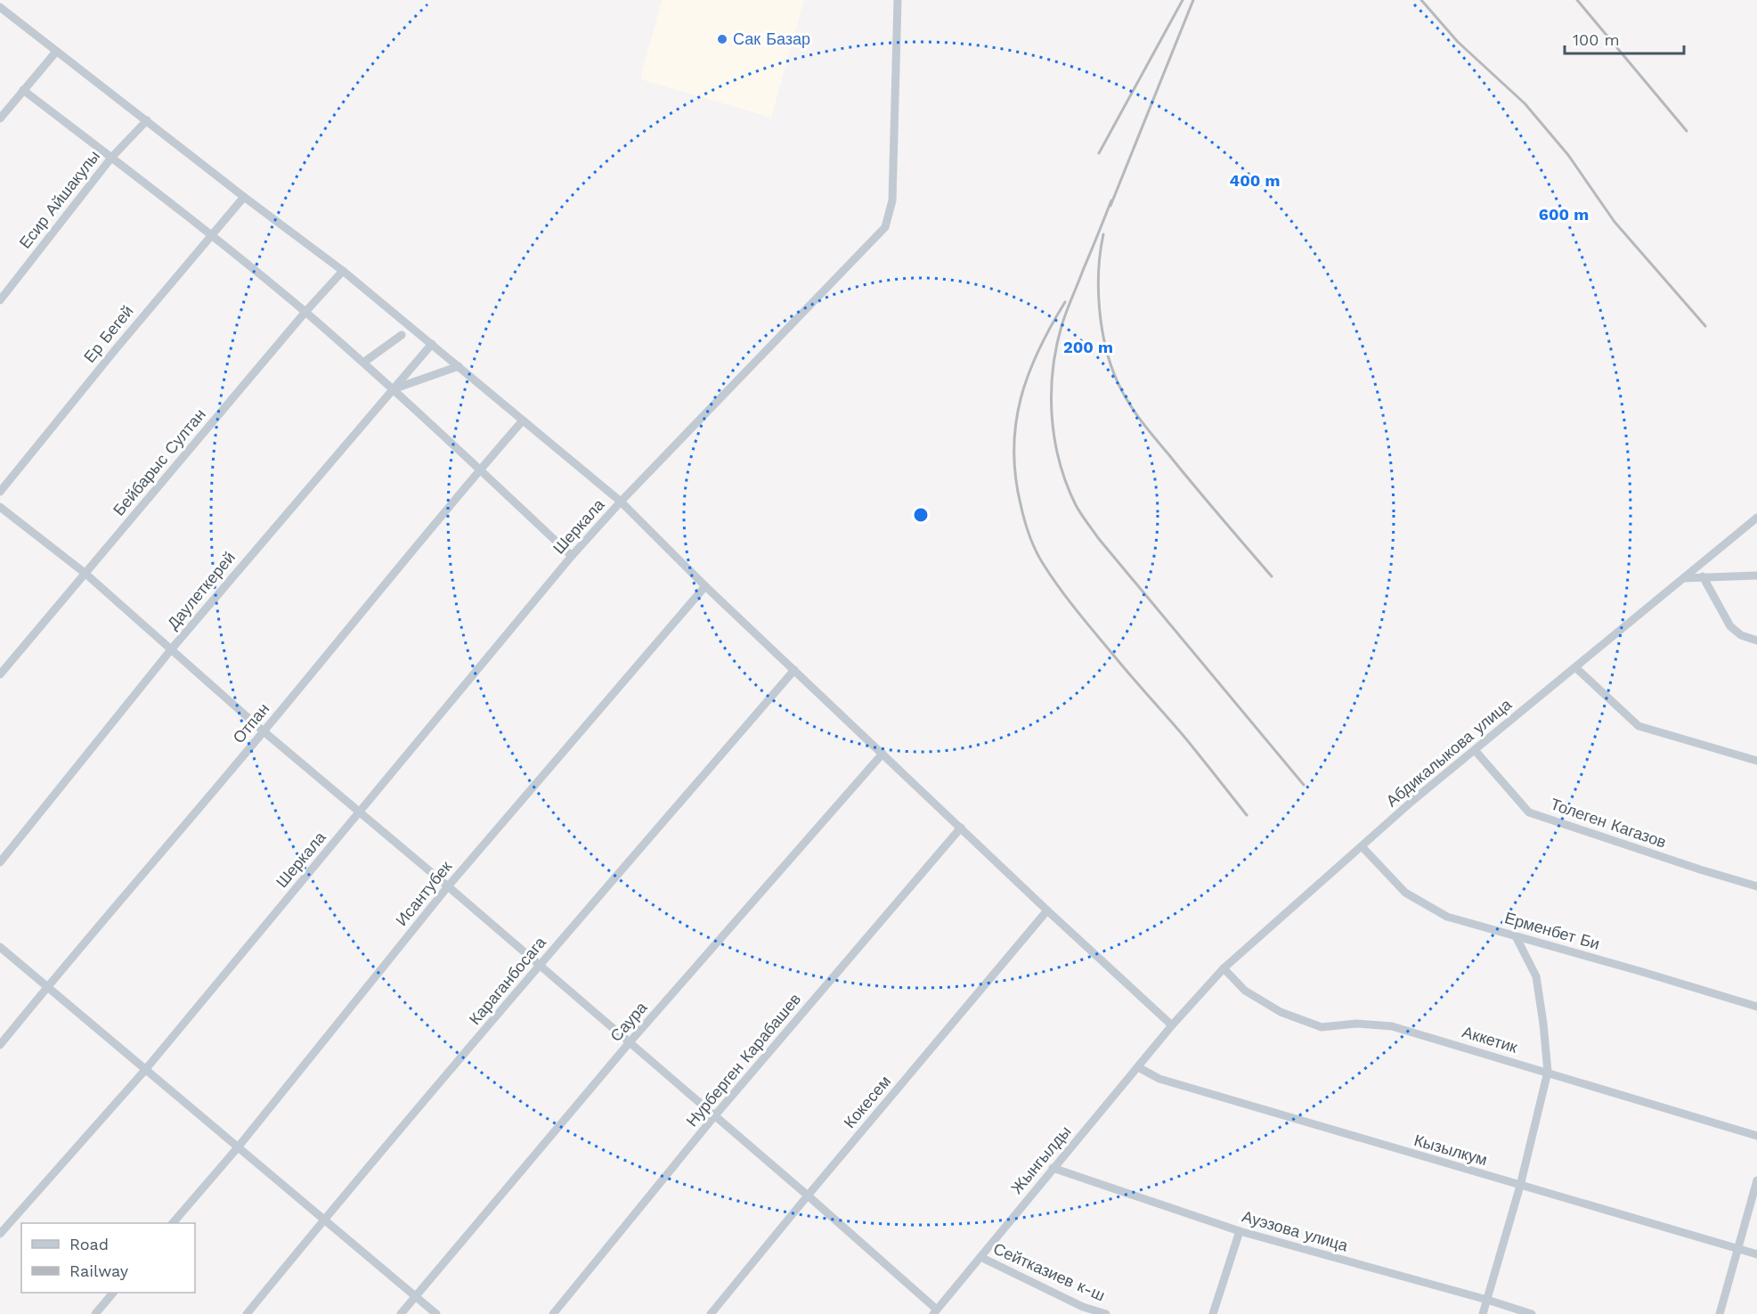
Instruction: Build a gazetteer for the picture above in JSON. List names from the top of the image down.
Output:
{
  "streets": {
    "street": [
      "Есир Айшакулы",
      "Ер Бегей",
      "Бейбарыс Султан",
      "Шеркала",
      "Даулеткерей",
      "Отпан",
      "Абдикалыкова улица",
      "Толеген Кагазов",
      "Исантубек",
      "Ерменбет Би",
      "Караганбосага",
      "Саура",
      "Аккетик",
      "Нурберген Карабашев",
      "Кокесем",
      "Кызылкум",
      "Жынгылды",
      "Ауэзова улица",
      "Сейтказиев к-ш"
    ]
  },
  "crossings": [
    ["Абдикалыкова улица", "Толеген Кагазов"],
    ["Абдикалыкова улица", "Ерменбет Би"],
    ["Абдикалыкова улица", "Аккетик"],
    ["Абдикалыкова улица", "Жынгылды"],
    ["Кызылкум", "Жынгылды"],
    ["Жынгылды", "Ауэзова улица"],
    ["Жынгылды", "Сейтказиев к-ш"]
  ],
  "places": ["Сак Базар"],
  "legend": ["Road", "Railway"],
  "scale_bar": "100 m",
  "rings": ["400 m", "600 m", "200 m"]
}
